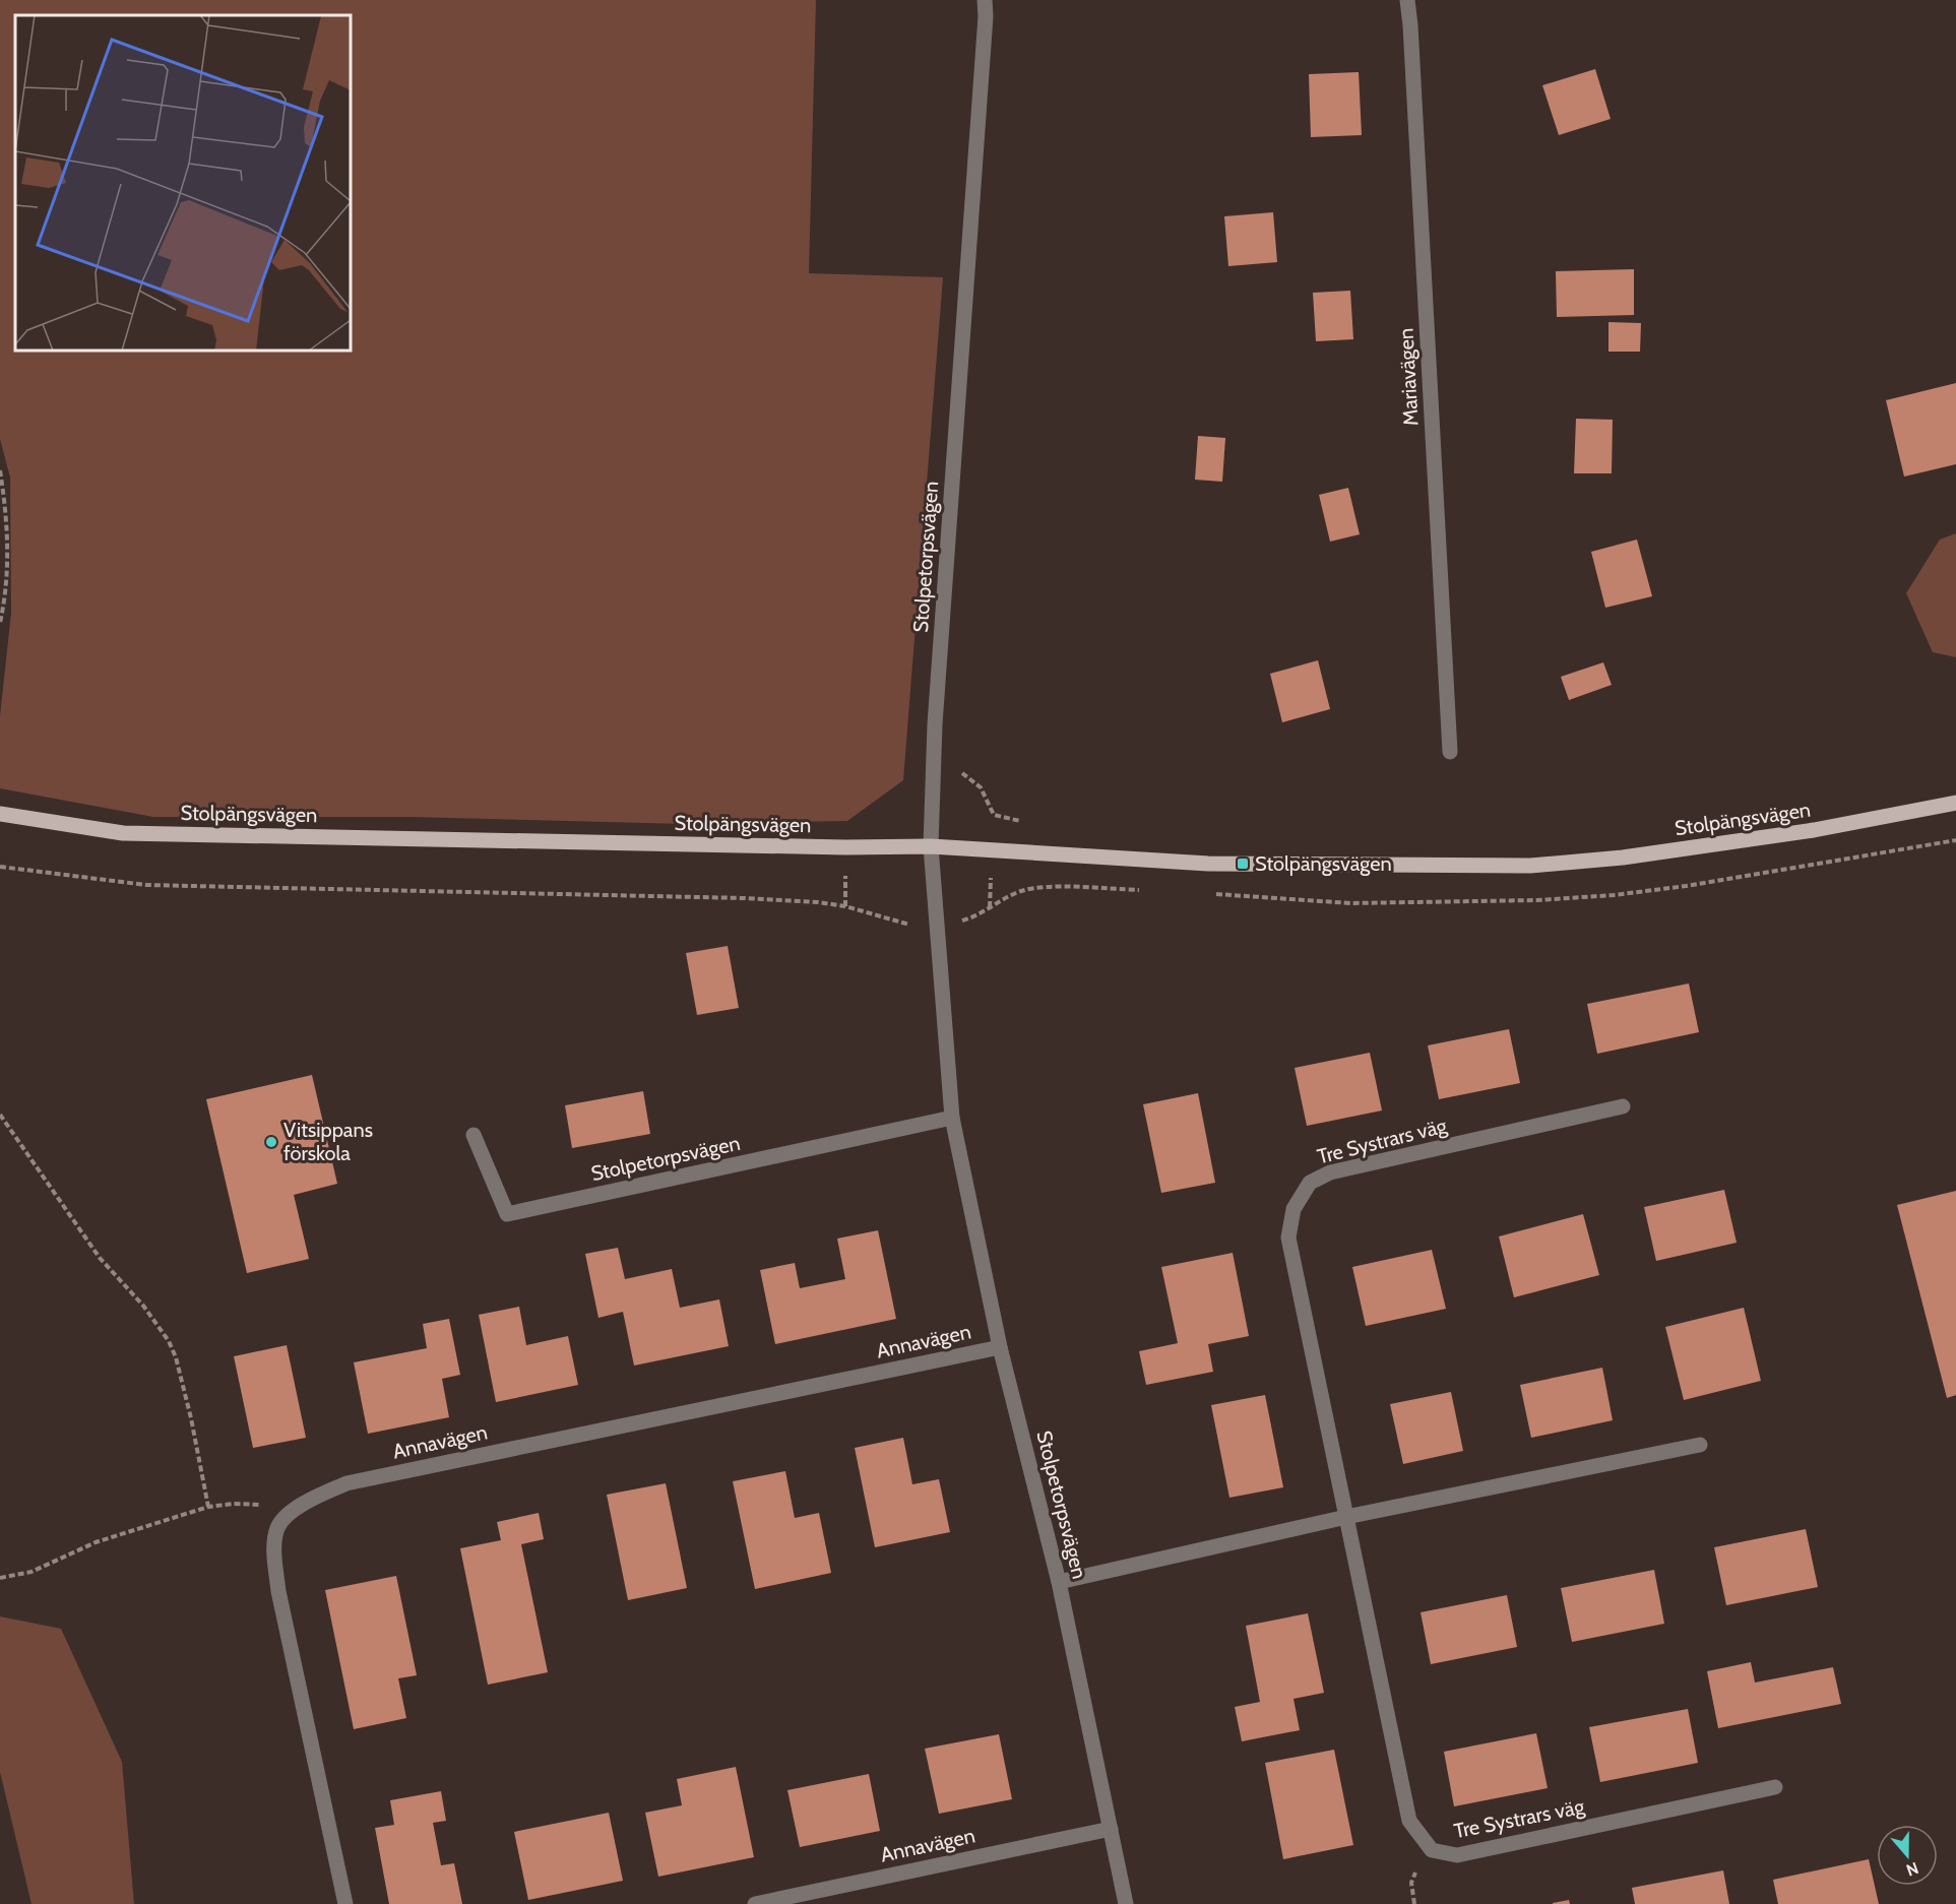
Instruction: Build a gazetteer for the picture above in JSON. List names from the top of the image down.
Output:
{
  "streets": {
    "main road": ["Stolpängsvägen"],
    "street": [
      "Mariavägen",
      "Stolpetorpsvägen",
      "Tre Systrars väg",
      "Annavägen"
    ]
  },
  "crossings": [
    ["Stolpetorpsvägen", "Stolpängsvägen"],
    ["Stolpetorpsvägen", "Annavägen"]
  ],
  "places": {
    "transit": ["Stolpängsvägen"],
    "other": ["Vitsippans förskola"]
  },
  "north": "bottom"
}
